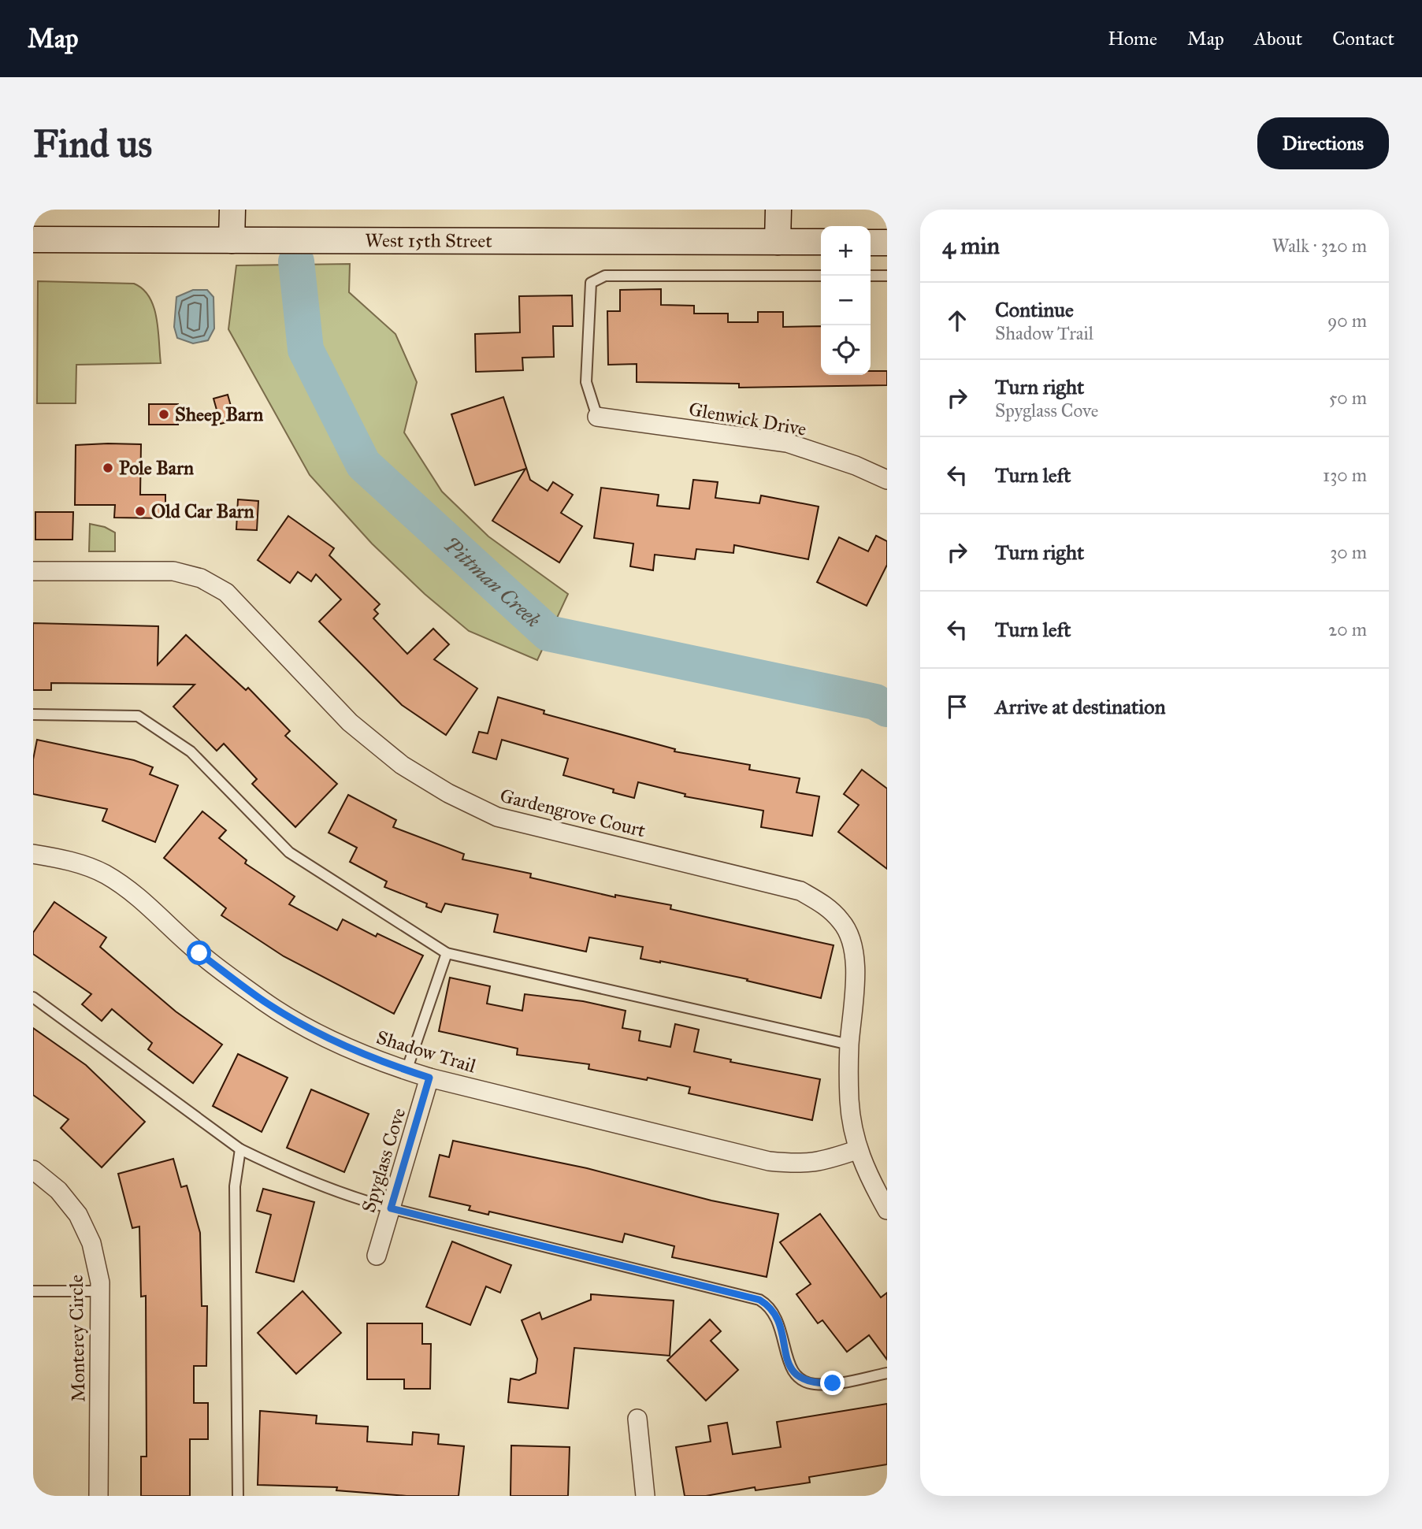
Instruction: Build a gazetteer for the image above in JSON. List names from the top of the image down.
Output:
{
  "streets": {
    "main road": ["West 15th Street"],
    "street": [
      "Glenwick Drive",
      "Gardengrove Court",
      "Shadow Trail",
      "Spyglass Cove",
      "Monterey Circle"
    ]
  },
  "crossings": [
    ["Gardengrove Court", "Shadow Trail"],
    ["Shadow Trail", "Spyglass Cove"]
  ],
  "water": ["Pittman Creek"],
  "places": ["Sheep Barn", "Pole Barn", "Old Car Barn"],
  "page": {
    "header": "Map",
    "nav": [
      "Home",
      "Map",
      "About",
      "Contact"
    ],
    "buttons": "Directions",
    "title": "Find us",
    "heading": ["4 min", "Walk · 320 m"],
    "map_buttons": ["+", "−"],
    "list": [
      ["Continue", "Shadow Trail", "90 m"],
      ["Turn right", "Spyglass Cove", "50 m"],
      ["Turn left", "130 m"],
      ["Turn right", "30 m"],
      ["Turn left", "20 m"],
      "Arrive at destination"
    ]
  }
}
